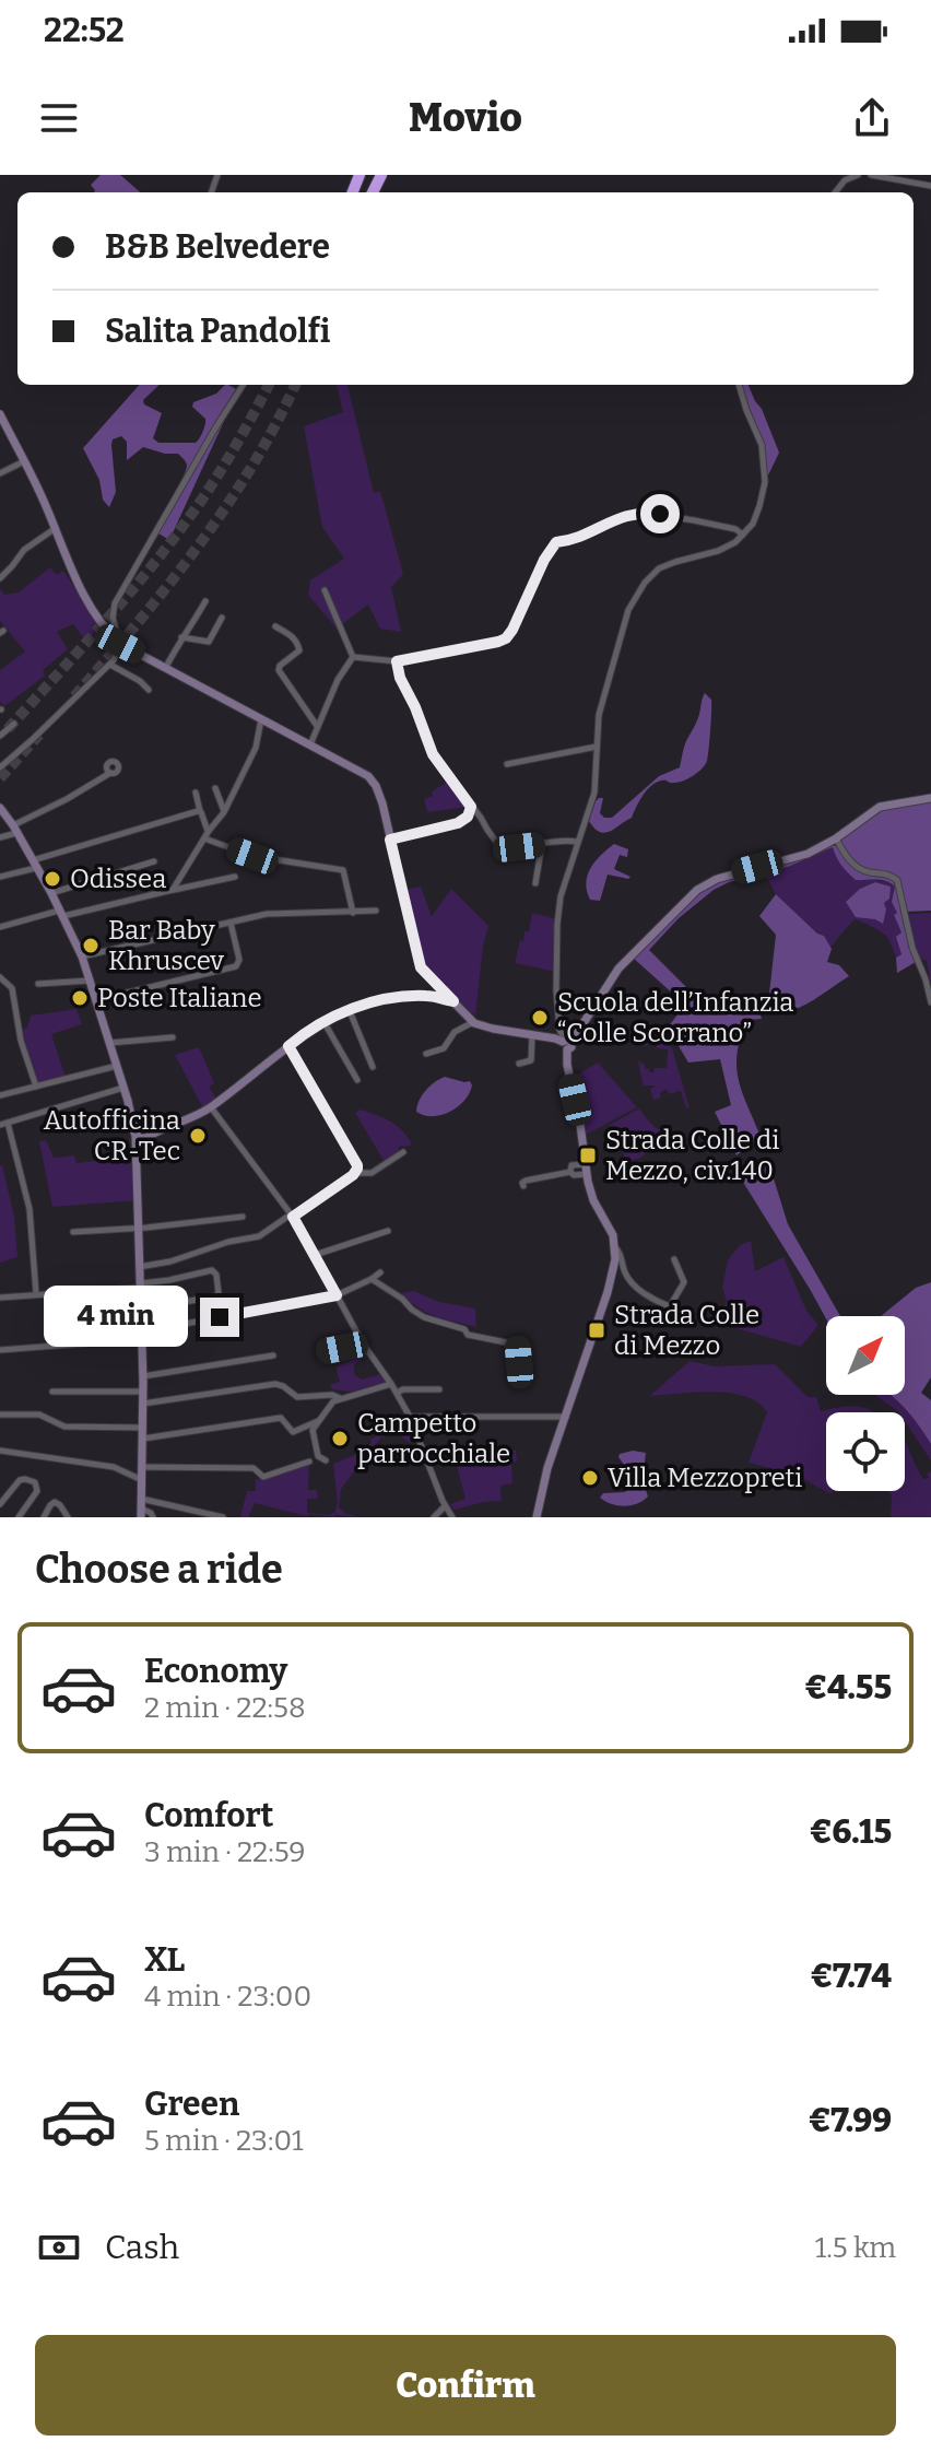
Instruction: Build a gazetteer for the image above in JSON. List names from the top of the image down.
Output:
{
  "places": {
    "other": [
      "Odissea",
      "Bar Baby Khruscev",
      "Poste Italiane",
      "Scuola dell’Infanzia “Colle Scorrano”",
      "Autofficina CR-Tec",
      "Campetto parrocchiale",
      "Villa Mezzopreti"
    ],
    "transit": ["Strada Colle di Mezzo, civ.140", "Strada Colle di Mezzo"]
  },
  "north": "top right",
  "page": {
    "status": "22:52",
    "header": "Movio",
    "banner": ["B&B Belvedere", "Salita Pandolfi"],
    "bubble": "4 min",
    "heading": "Choose a ride",
    "list": [
      {
        "name": "Economy",
        "note": "2 min · 22:58",
        "value": "€4.55"
      },
      {
        "name": "Comfort",
        "note": "3 min · 22:59",
        "value": "€6.15"
      },
      {
        "name": "XL",
        "note": "4 min · 23:00",
        "value": "€7.74"
      },
      {
        "name": "Green",
        "note": "5 min · 23:01",
        "value": "€7.99"
      }
    ],
    "pay": ["Cash", "1.5 km"],
    "buttons": "Confirm"
  }
}
